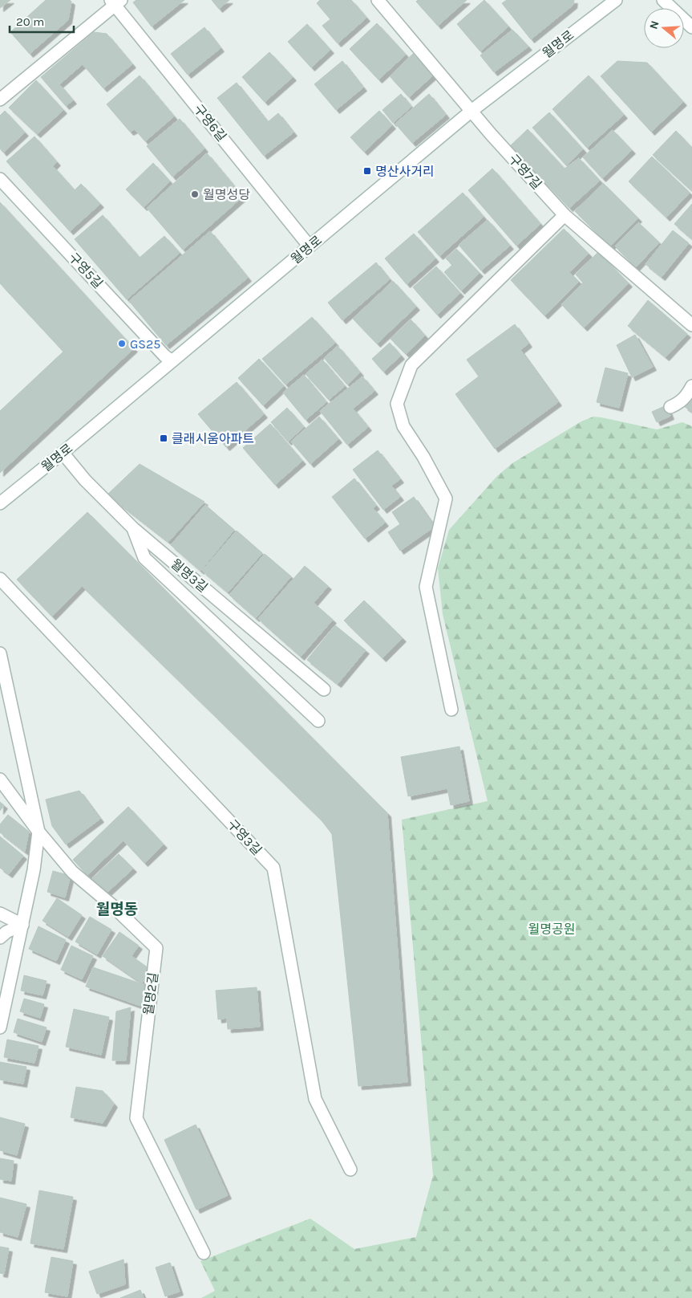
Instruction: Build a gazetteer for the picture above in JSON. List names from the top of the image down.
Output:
{
  "streets": {
    "street": [
      "월명로",
      "구영6길",
      "구영7길",
      "구영5길",
      "월명3길",
      "구영3길",
      "월명2길"
    ]
  },
  "crossings": [
    ["월명로", "구영6길"],
    ["월명로", "구영7길"],
    ["월명로", "구영5길"],
    ["월명로", "월명3길"]
  ],
  "districts": ["월명동"],
  "parks": ["월명공원"],
  "places": {
    "transit": ["명산사거리", "클래시움아파트"],
    "other": ["월명성당", "GS25"]
  },
  "scale_bar": "20 m",
  "north": "left"
}
